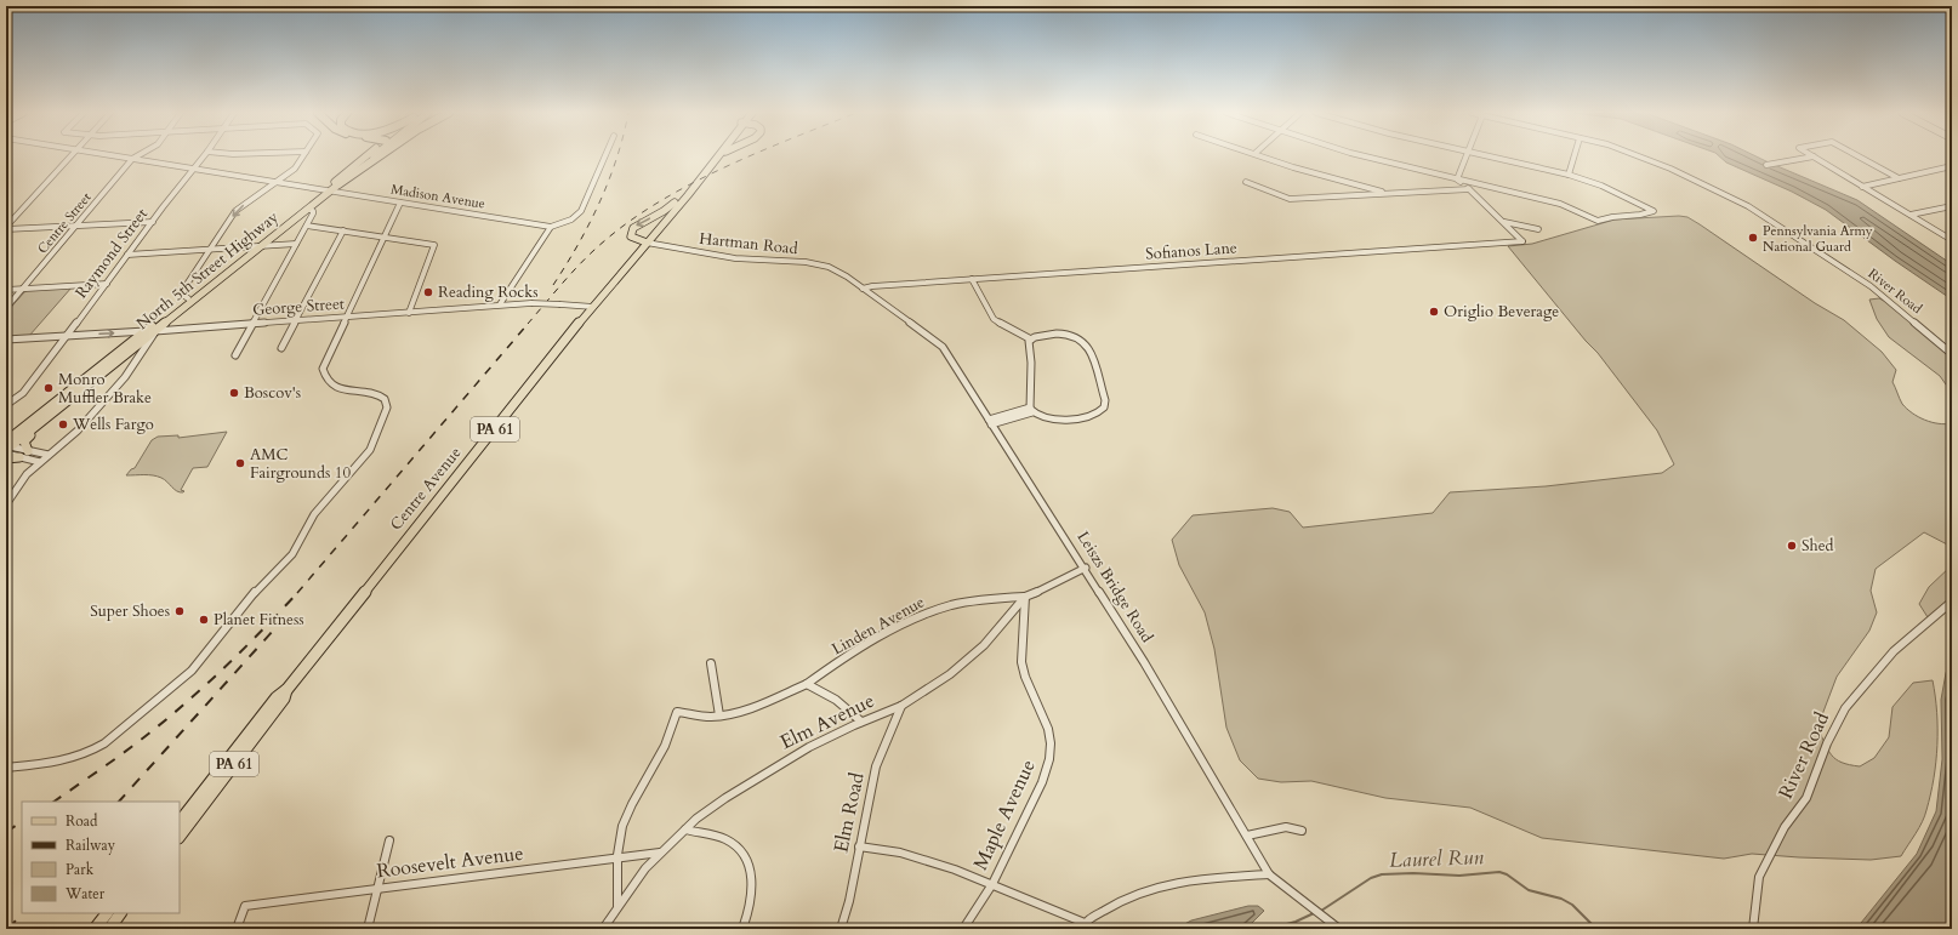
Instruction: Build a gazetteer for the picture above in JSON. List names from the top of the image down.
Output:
{
  "streets": {
    "main road": ["North 5th Street Highway", "PA 61", "Centre Avenue"],
    "street": [
      "Madison Avenue",
      "Centre Street",
      "Hartman Road",
      "Sofianos Lane",
      "Raymond Street",
      "River Road",
      "George Street",
      "Leiszs Bridge Road",
      "Linden Avenue",
      "Elm Avenue",
      "Elm Road",
      "Maple Avenue",
      "Roosevelt Avenue"
    ]
  },
  "crossings": [
    ["Madison Avenue", "Centre Street"],
    ["Madison Avenue", "Raymond Street"],
    ["Madison Avenue", "North 5th Street Highway"],
    ["Hartman Road", "Centre Avenue"],
    ["Hartman Road", "Leiszs Bridge Road"],
    ["Sofianos Lane", "Leiszs Bridge Road"],
    ["Raymond Street", "George Street"],
    ["North 5th Street Highway", "George Street"],
    ["George Street", "Centre Avenue"],
    ["Leiszs Bridge Road", "Elm Avenue"],
    ["Linden Avenue", "Elm Avenue"],
    ["Linden Avenue", "Maple Avenue"],
    ["Linden Avenue", "Roosevelt Avenue"],
    ["Elm Avenue", "Elm Road"],
    ["Elm Avenue", "Maple Avenue"],
    ["Elm Avenue", "Roosevelt Avenue"]
  ],
  "water": ["Laurel Run"],
  "places": [
    "Pennsylvania Army National Guard",
    "Reading Rocks",
    "Origlio Beverage",
    "Monro Muffler Brake",
    "Boscov's",
    "Wells Fargo",
    "AMC Fairgrounds 10",
    "Shed",
    "Super Shoes",
    "Planet Fitness"
  ],
  "legend": [
    "Road",
    "Railway",
    "Park",
    "Water"
  ]
}
